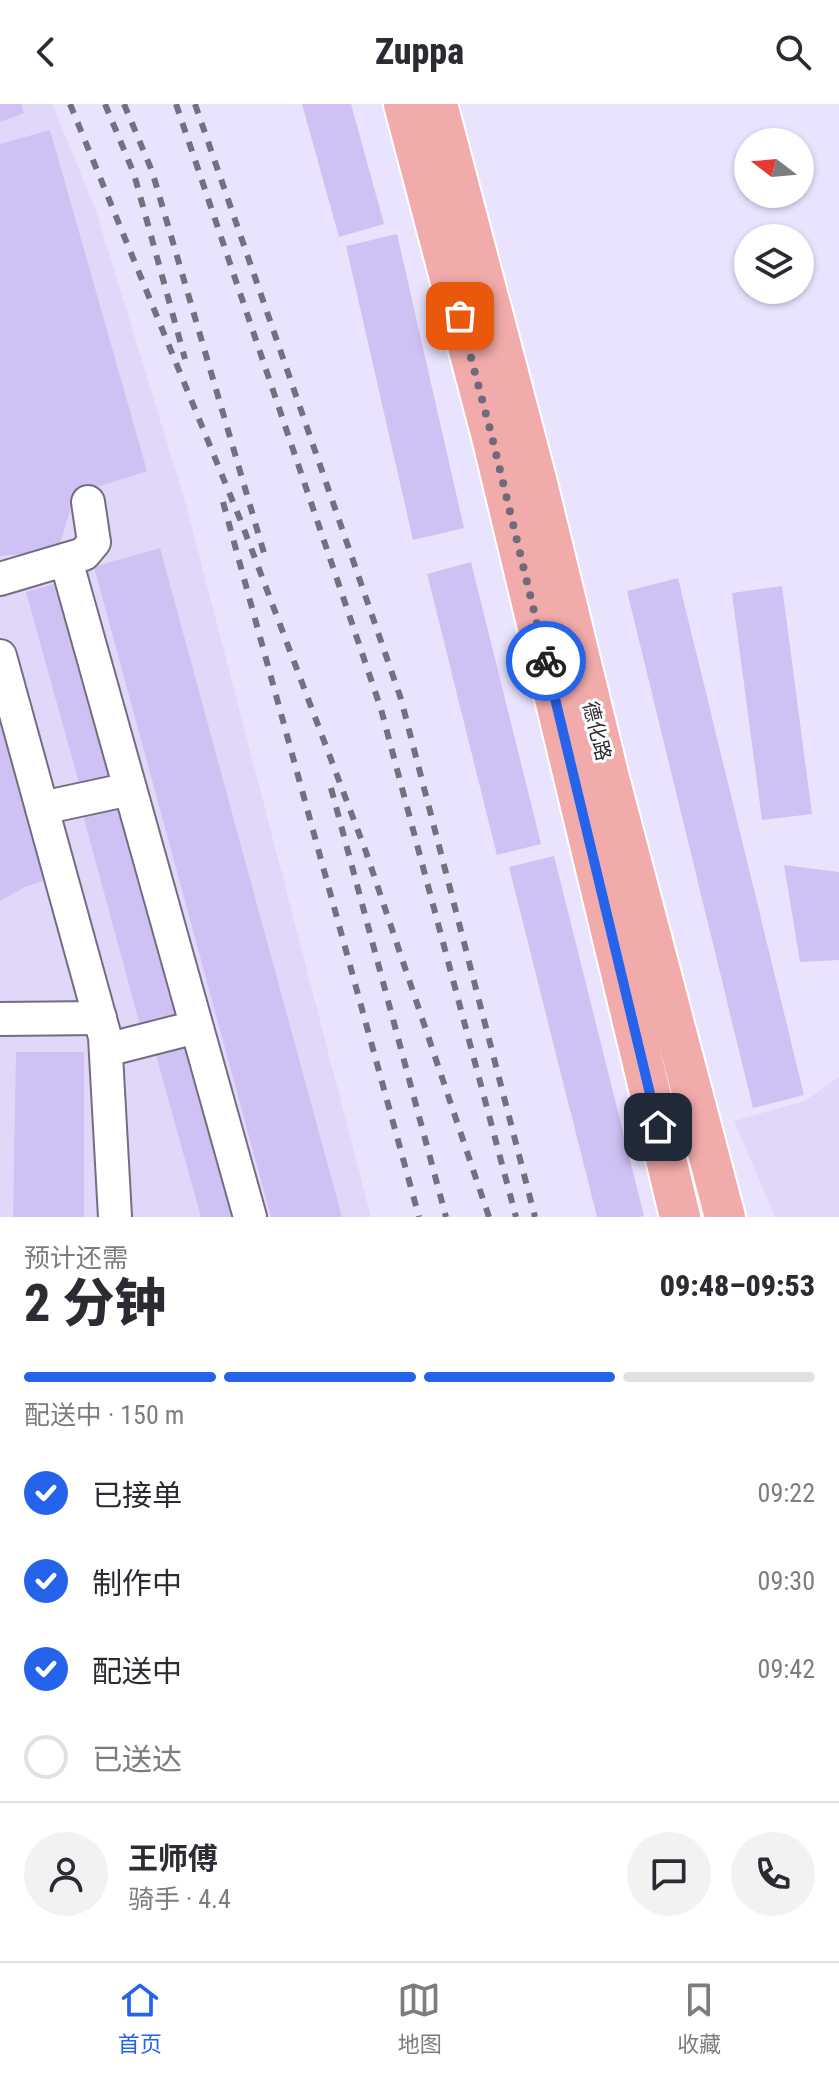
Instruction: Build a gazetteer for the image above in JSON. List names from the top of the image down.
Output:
{
  "streets": {
    "main road": ["德化路"]
  },
  "north": "left",
  "page": {
    "header": "Zuppa",
    "heading": ["2 分钟", "预计还需", "09:48–09:53"],
    "panel": ["王师傅", "骑手 · 4.4"],
    "bar": "配送中 · 150 m",
    "list": [
      ["已接单", "09:22"],
      ["制作中", "09:30"],
      ["配送中", "09:42"],
      "已送达"
    ],
    "tabs": ["首页", "地图", "收藏"]
  }
}
